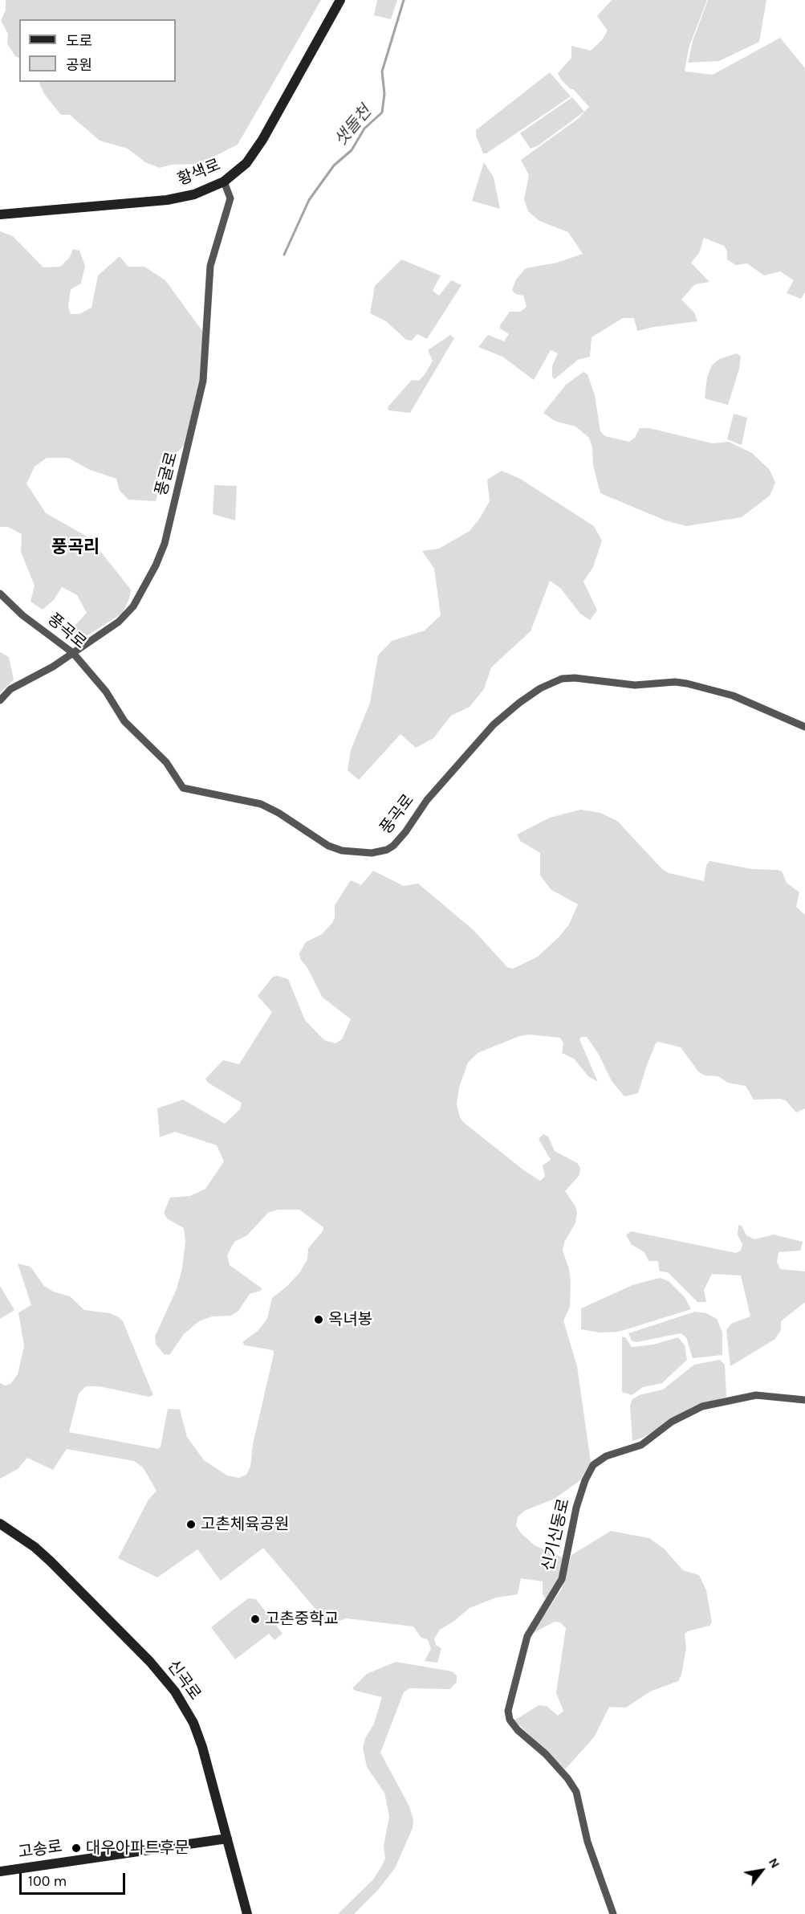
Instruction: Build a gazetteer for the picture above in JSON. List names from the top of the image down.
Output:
{
  "streets": {
    "street": [
      "황색로",
      "풍굴로",
      "풍곡로",
      "신기신동로",
      "신곡로",
      "고송로"
    ]
  },
  "crossings": [
    ["황색로", "풍굴로"],
    ["풍굴로", "풍곡로"],
    ["신곡로", "고송로"]
  ],
  "districts": ["풍곡리"],
  "water": ["샛돌천"],
  "places": [
    "옥녀봉",
    "고촌체육공원",
    "고촌중학교",
    "대우아파트후문"
  ],
  "legend": ["도로", "공원"],
  "scale_bar": "100 m",
  "north": "top right"
}
